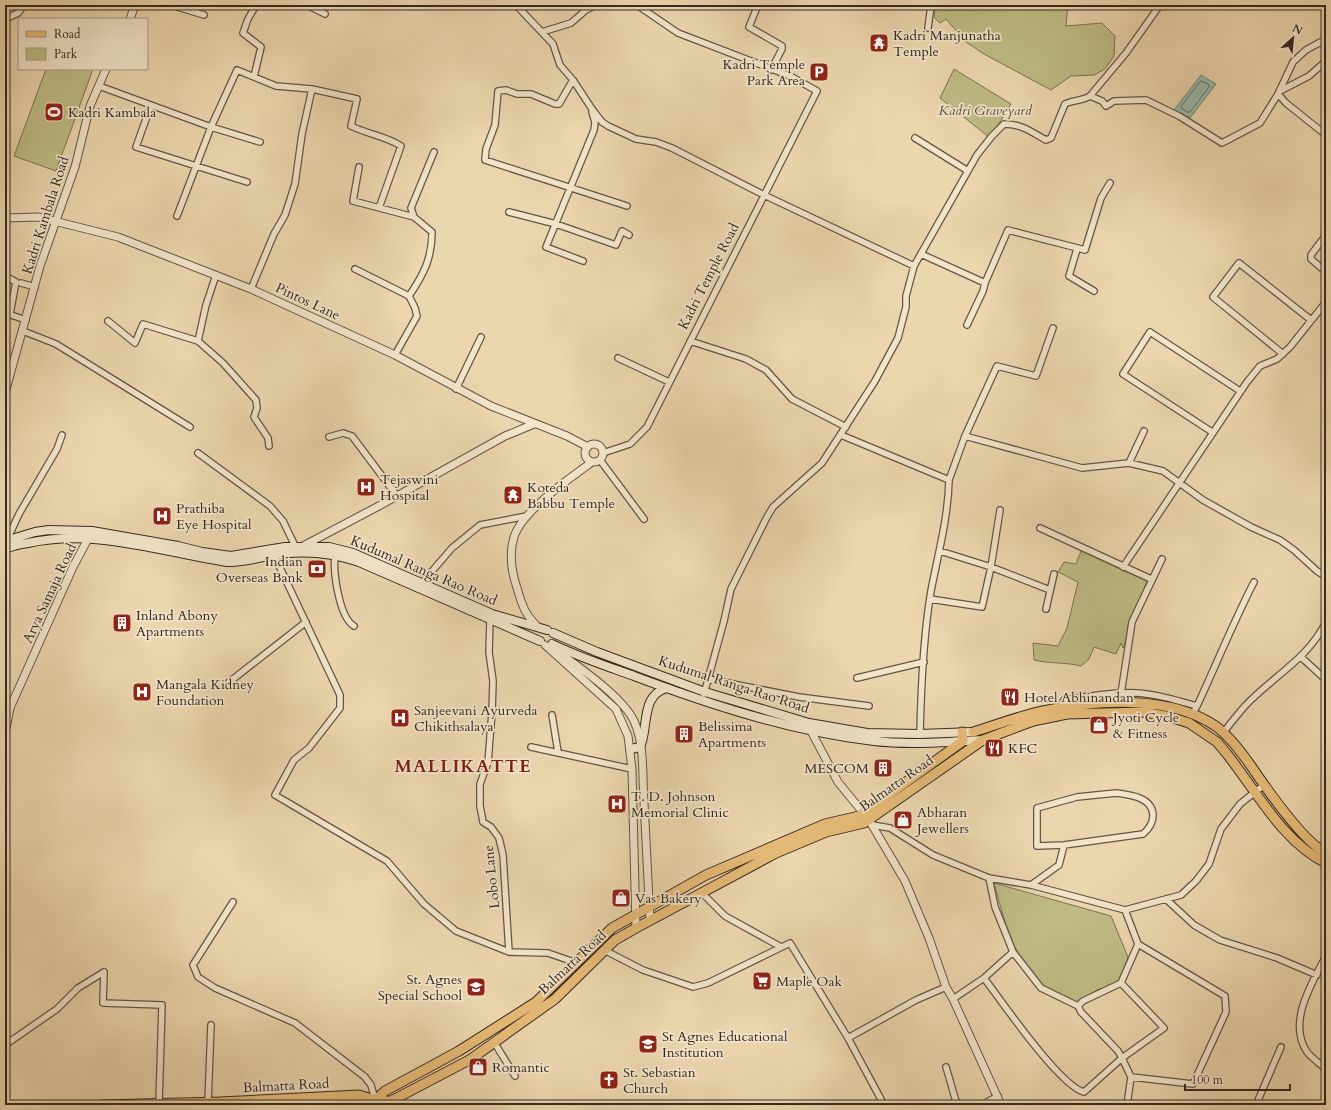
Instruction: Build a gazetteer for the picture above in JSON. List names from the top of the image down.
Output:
{
  "streets": {
    "main road": ["Kudumal Ranga Rao Road", "Balmatta Road"],
    "street": [
      "Kadri Kambala Road",
      "Kadri Temple Road",
      "Pintos Lane",
      "Arya Samaja Road",
      "Lobo Lane"
    ]
  },
  "crossings": [
    ["Kadri Kambala Road", "Pintos Lane"],
    ["Kadri Temple Road", "Pintos Lane"],
    ["Kadri Temple Road", "Kudumal Ranga Rao Road"],
    ["Kudumal Ranga Rao Road", "Arya Samaja Road"]
  ],
  "districts": ["MALLIKATTE"],
  "parks": ["Kadri Graveyard"],
  "places": {
    "temple": ["Kadri Manjunatha Temple", "Koteda Babbu Temple"],
    "parking": ["Kadri Temple Park Area"],
    "sports": ["Kadri Kambala"],
    "hospital": [
      "Tejaswini Hospital",
      "Prathiba Eye Hospital",
      "Mangala Kidney Foundation",
      "Sanjeevani Ayurveda Chikithsalaya",
      "T. D. Johnson Memorial Clinic"
    ],
    "bank": ["Indian Overseas Bank"],
    "building": ["Inland Abony Apartments", "Belissima Apartments", "MESCOM"],
    "restaurant": ["Hotel Abhinandan", "KFC"],
    "shop": [
      "Jyoti Cycle & Fitness",
      "Abharan Jewellers",
      "Vas Bakery",
      "Romantic"
    ],
    "supermarket": ["Maple Oak"],
    "school or university": ["St. Agnes Special School", "St Agnes Educational Institution"],
    "church": ["St. Sebastian Church"]
  },
  "legend": ["Road", "Park"],
  "scale_bar": "100 m",
  "north": "top right"
}
